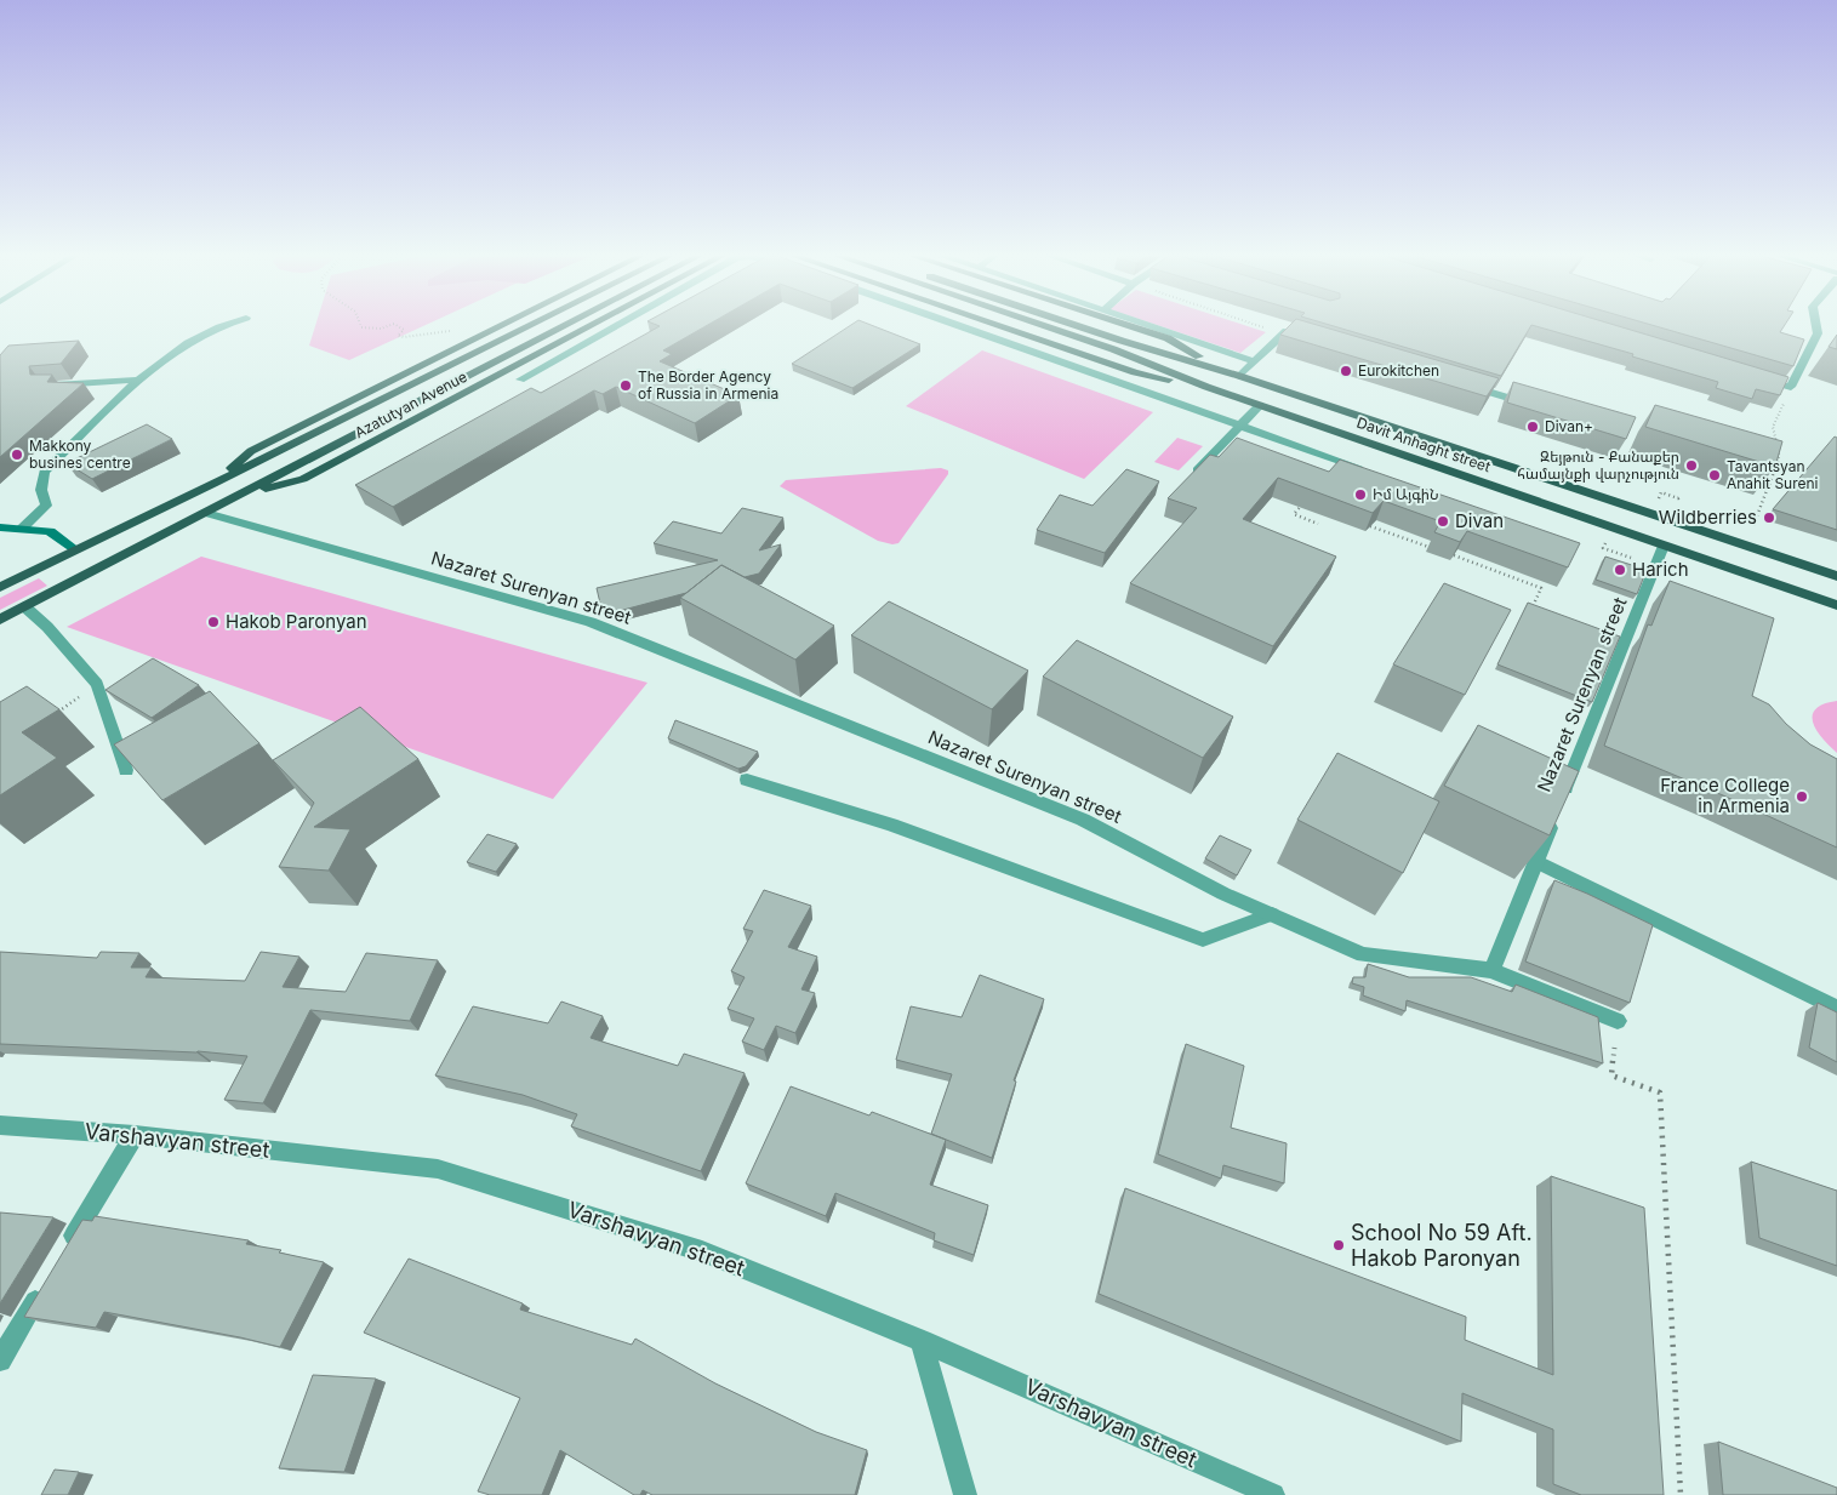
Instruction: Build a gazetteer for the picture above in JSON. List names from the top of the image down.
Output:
{
  "streets": {
    "main road": ["Azatutyan Avenue", "Davit Anhaght street"],
    "street": ["Nazaret Surenyan street", "Varshavyan street"]
  },
  "crossings": [
    ["Azatutyan Avenue", "Nazaret Surenyan street"],
    ["Davit Anhaght street", "Nazaret Surenyan street"]
  ],
  "places": [
    "Eurokitchen",
    "The Border Agency of Russia in Armenia",
    "Divan+",
    "Makkony busines centre",
    "Զեյթուն - Քանաքեր համայնքի վարչություն",
    "Tavantsyan Anahit Sureni",
    "Իմ ԱյգիՆ",
    "Wildberries",
    "Divan",
    "Harich",
    "Hakob Paronyan",
    "France College in Armenia",
    "School No 59 Aft. Hakob Paronyan"
  ]
}
